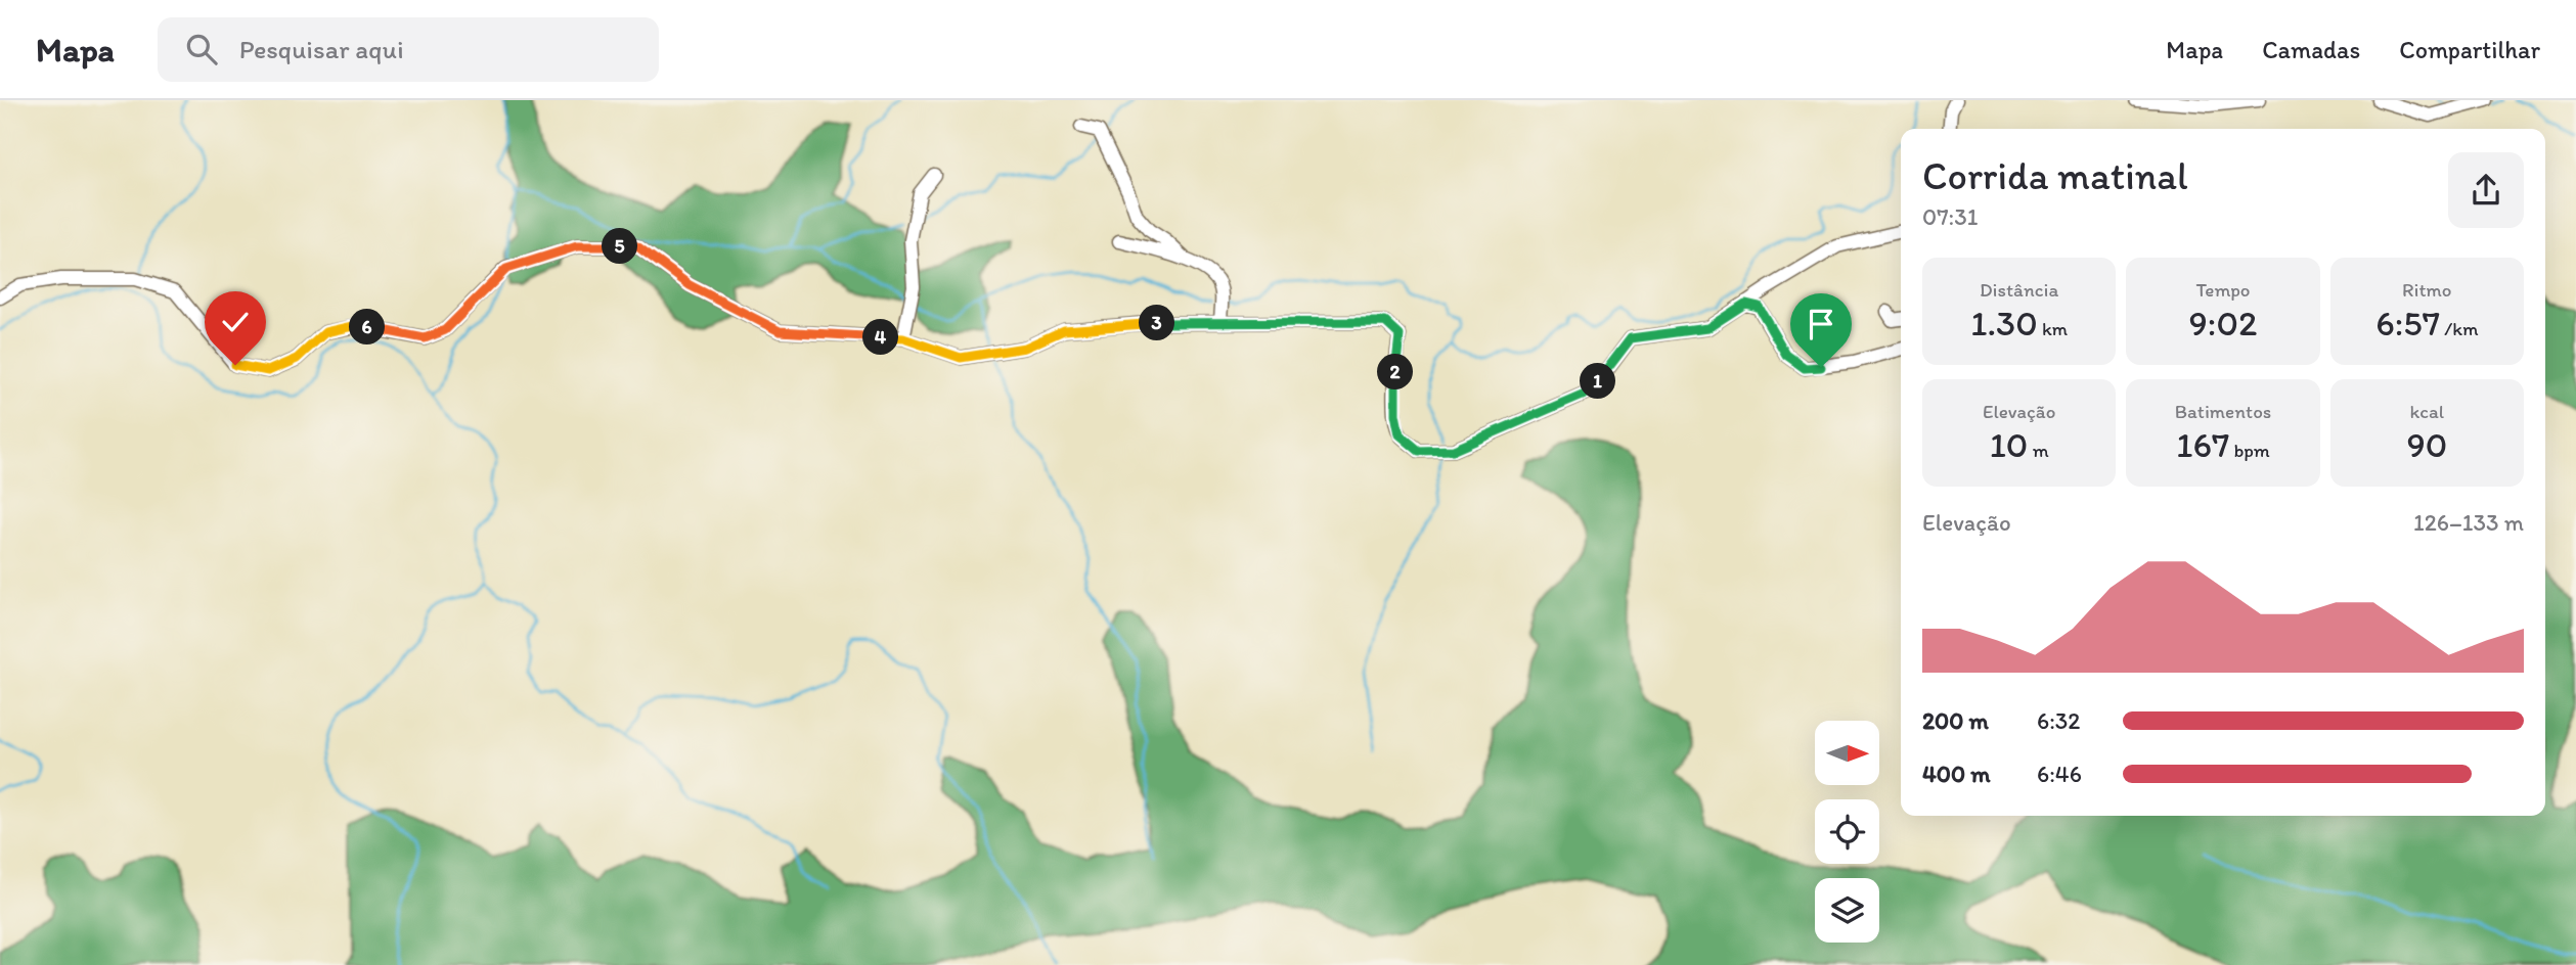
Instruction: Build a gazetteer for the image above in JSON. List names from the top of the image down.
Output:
{
  "north": "right",
  "page": {
    "header": "Mapa",
    "search": "Pesquisar aqui",
    "nav": ["Mapa", "Camadas", "Compartilhar"],
    "heading": ["Corrida matinal", "07:31"],
    "pins": [
      "5",
      "3",
      "6",
      "4",
      "2",
      "1"
    ],
    "stats": [
      ["Distância", "1.30 km"],
      ["Tempo", "9:02"],
      ["Ritmo", "6:57 /km"],
      ["Elevação", "10 m"],
      ["Batimentos", "167 bpm"],
      ["kcal", "90"]
    ],
    "chart": ["Elevação", "126–133 m"],
    "list": [
      {
        "name": "200 m",
        "note": "6:32"
      },
      {
        "name": "400 m",
        "note": "6:46"
      }
    ]
  }
}
